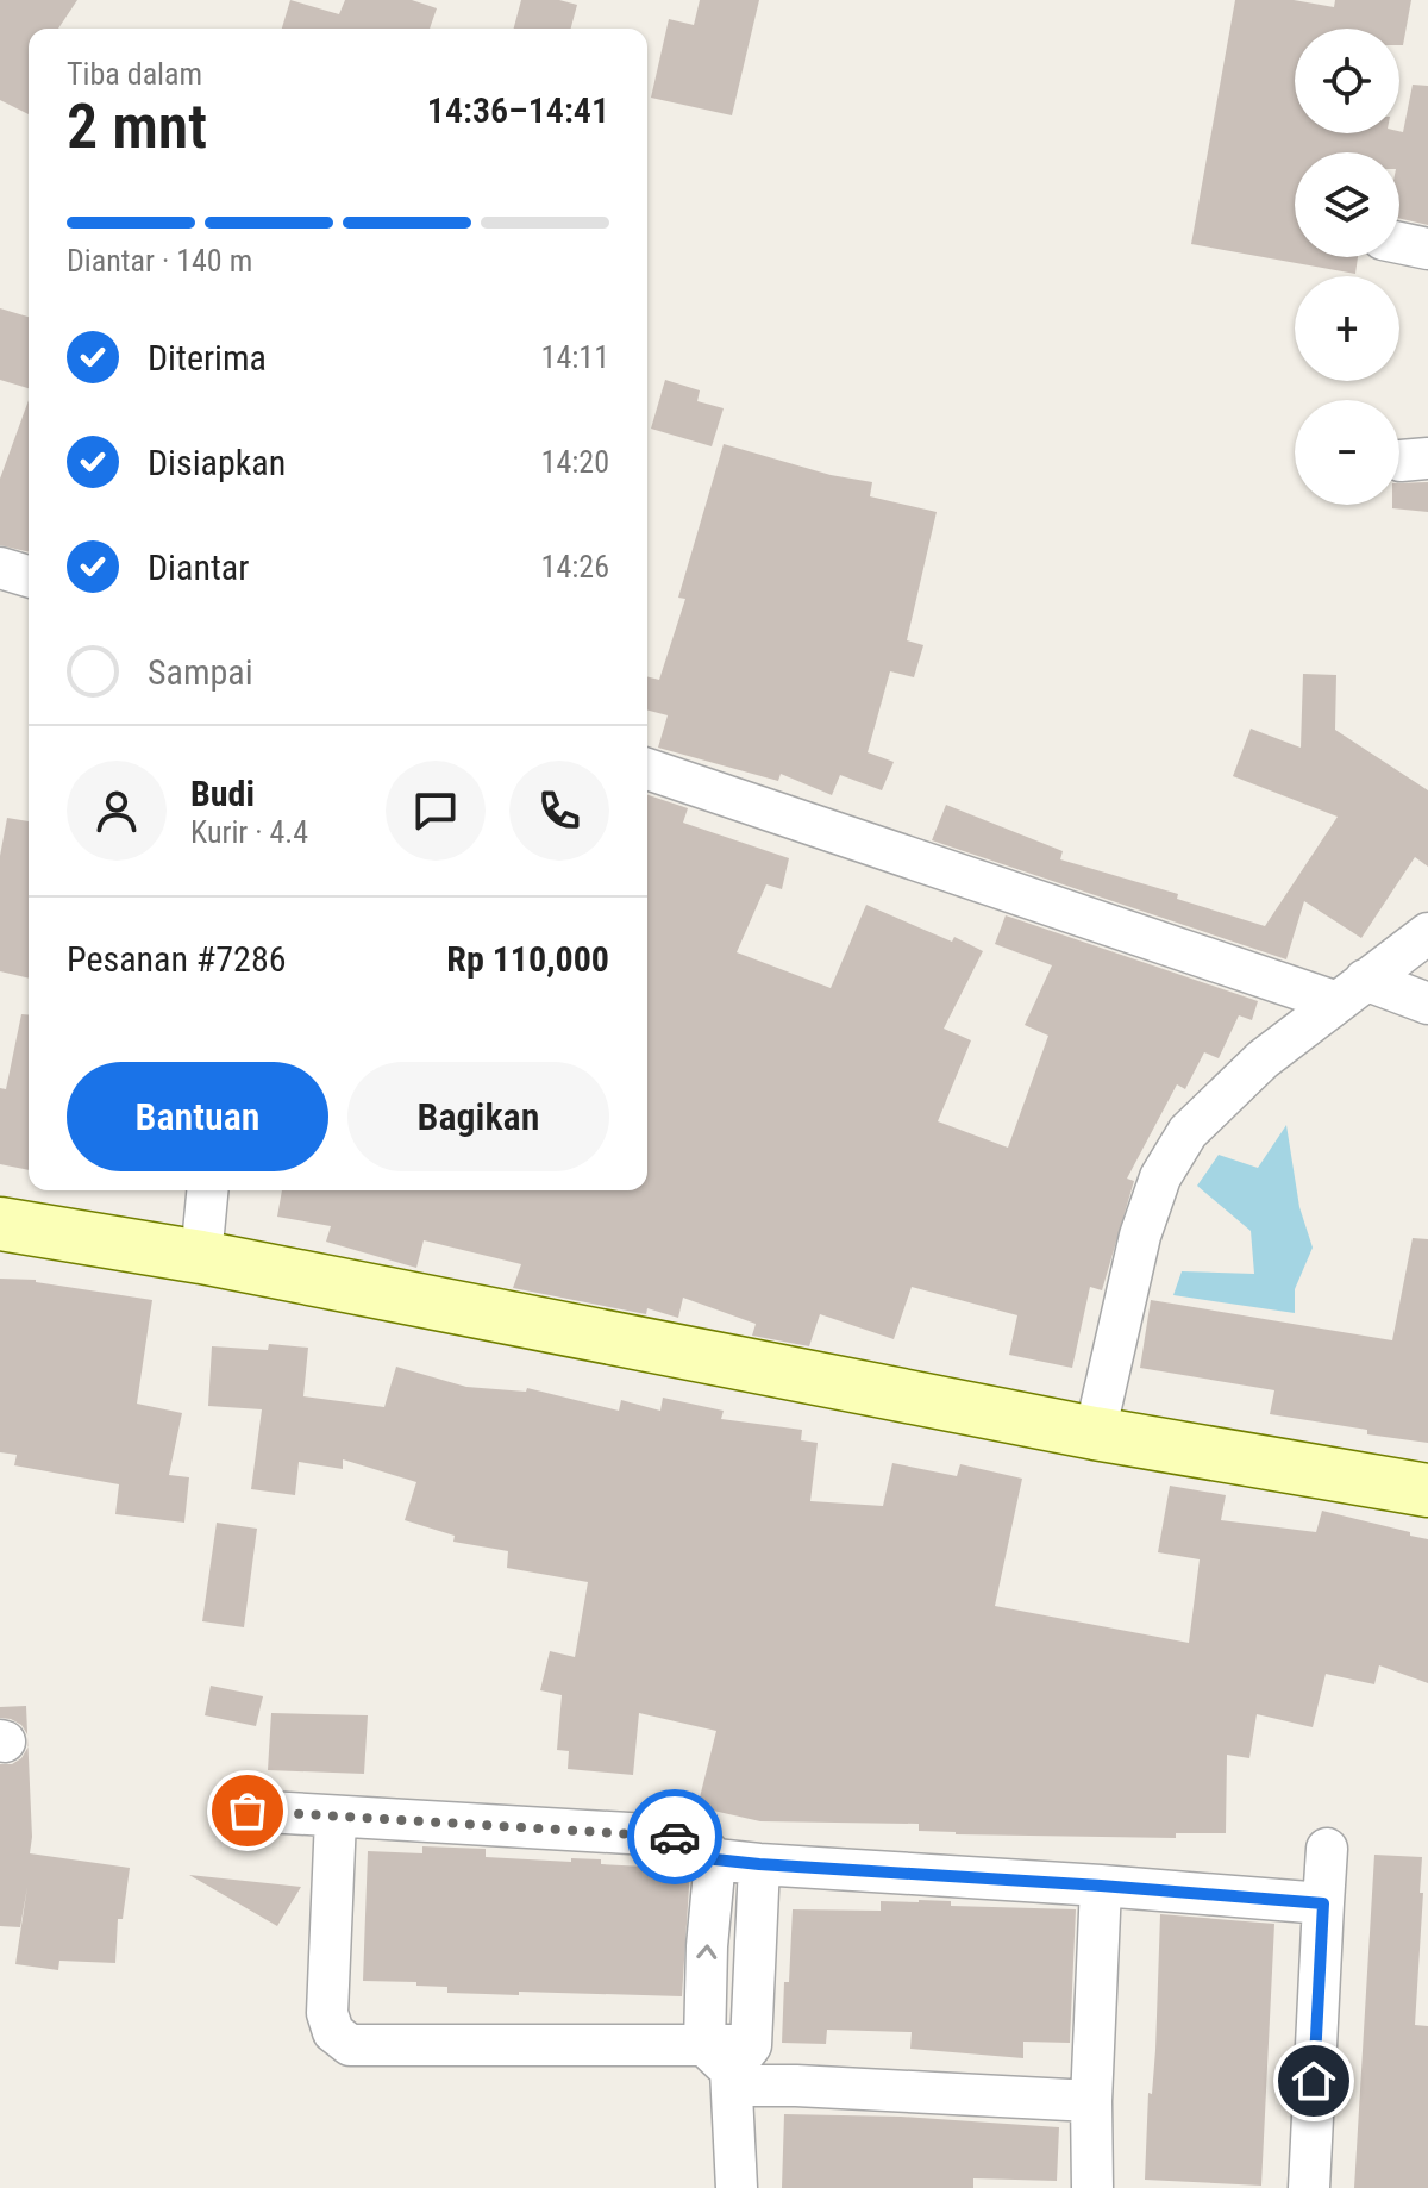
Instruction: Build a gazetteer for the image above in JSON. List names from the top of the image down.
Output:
{
  "page": {
    "map_buttons": ["+", "−"],
    "heading": ["2 mnt", "Tiba dalam", "14:36–14:41"],
    "panel": [
      "Budi",
      "Kurir · 4.4",
      "Pesanan #7286",
      "Rp 110,000"
    ],
    "bar": "Diantar · 140 m",
    "list": [
      ["Diterima", "14:11"],
      ["Disiapkan", "14:20"],
      ["Diantar", "14:26"],
      "Sampai"
    ],
    "buttons": ["Bantuan", "Bagikan"]
  }
}
